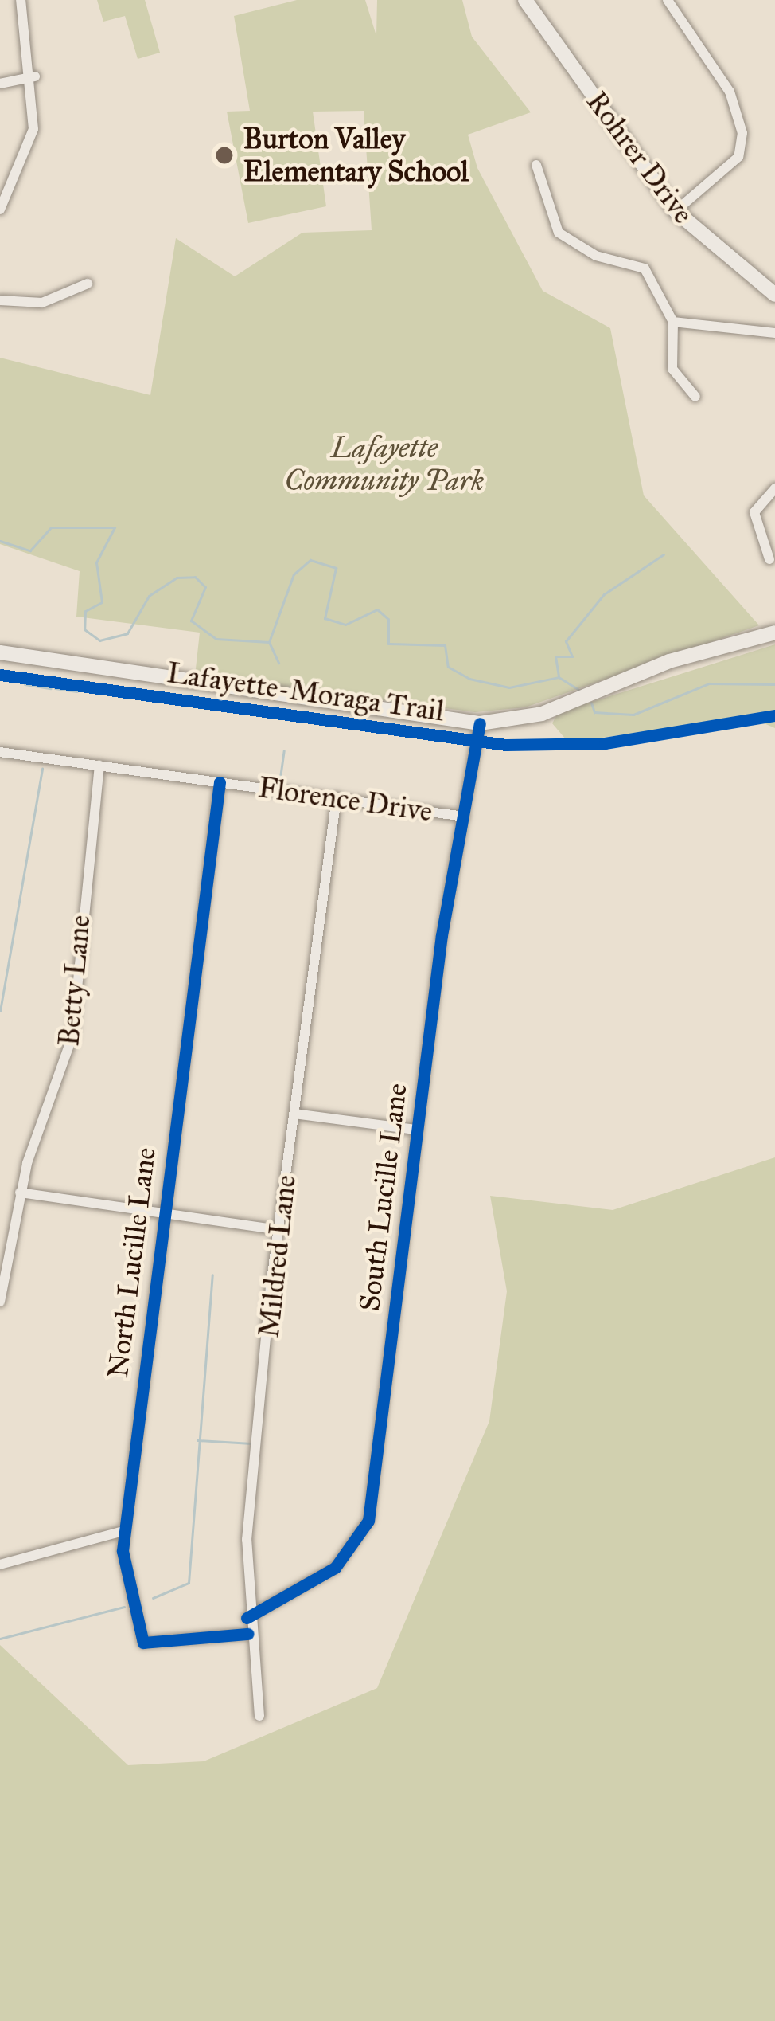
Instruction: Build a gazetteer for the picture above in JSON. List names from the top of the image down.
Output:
{
  "streets": {
    "street": [
      "Rohrer Drive",
      "Florence Drive",
      "Betty Lane",
      "South Lucille Lane",
      "Mildred Lane",
      "North Lucille Lane"
    ],
    "cycle path": ["Lafayette-Moraga Trail"]
  },
  "crossings": [
    ["Florence Drive", "Betty Lane"],
    ["Florence Drive", "South Lucille Lane"],
    ["Florence Drive", "Mildred Lane"],
    ["Florence Drive", "North Lucille Lane"],
    ["South Lucille Lane", "Mildred Lane"],
    ["Mildred Lane", "North Lucille Lane"]
  ],
  "parks": ["Lafayette Community Park"],
  "places": ["Burton Valley Elementary School"]
}
